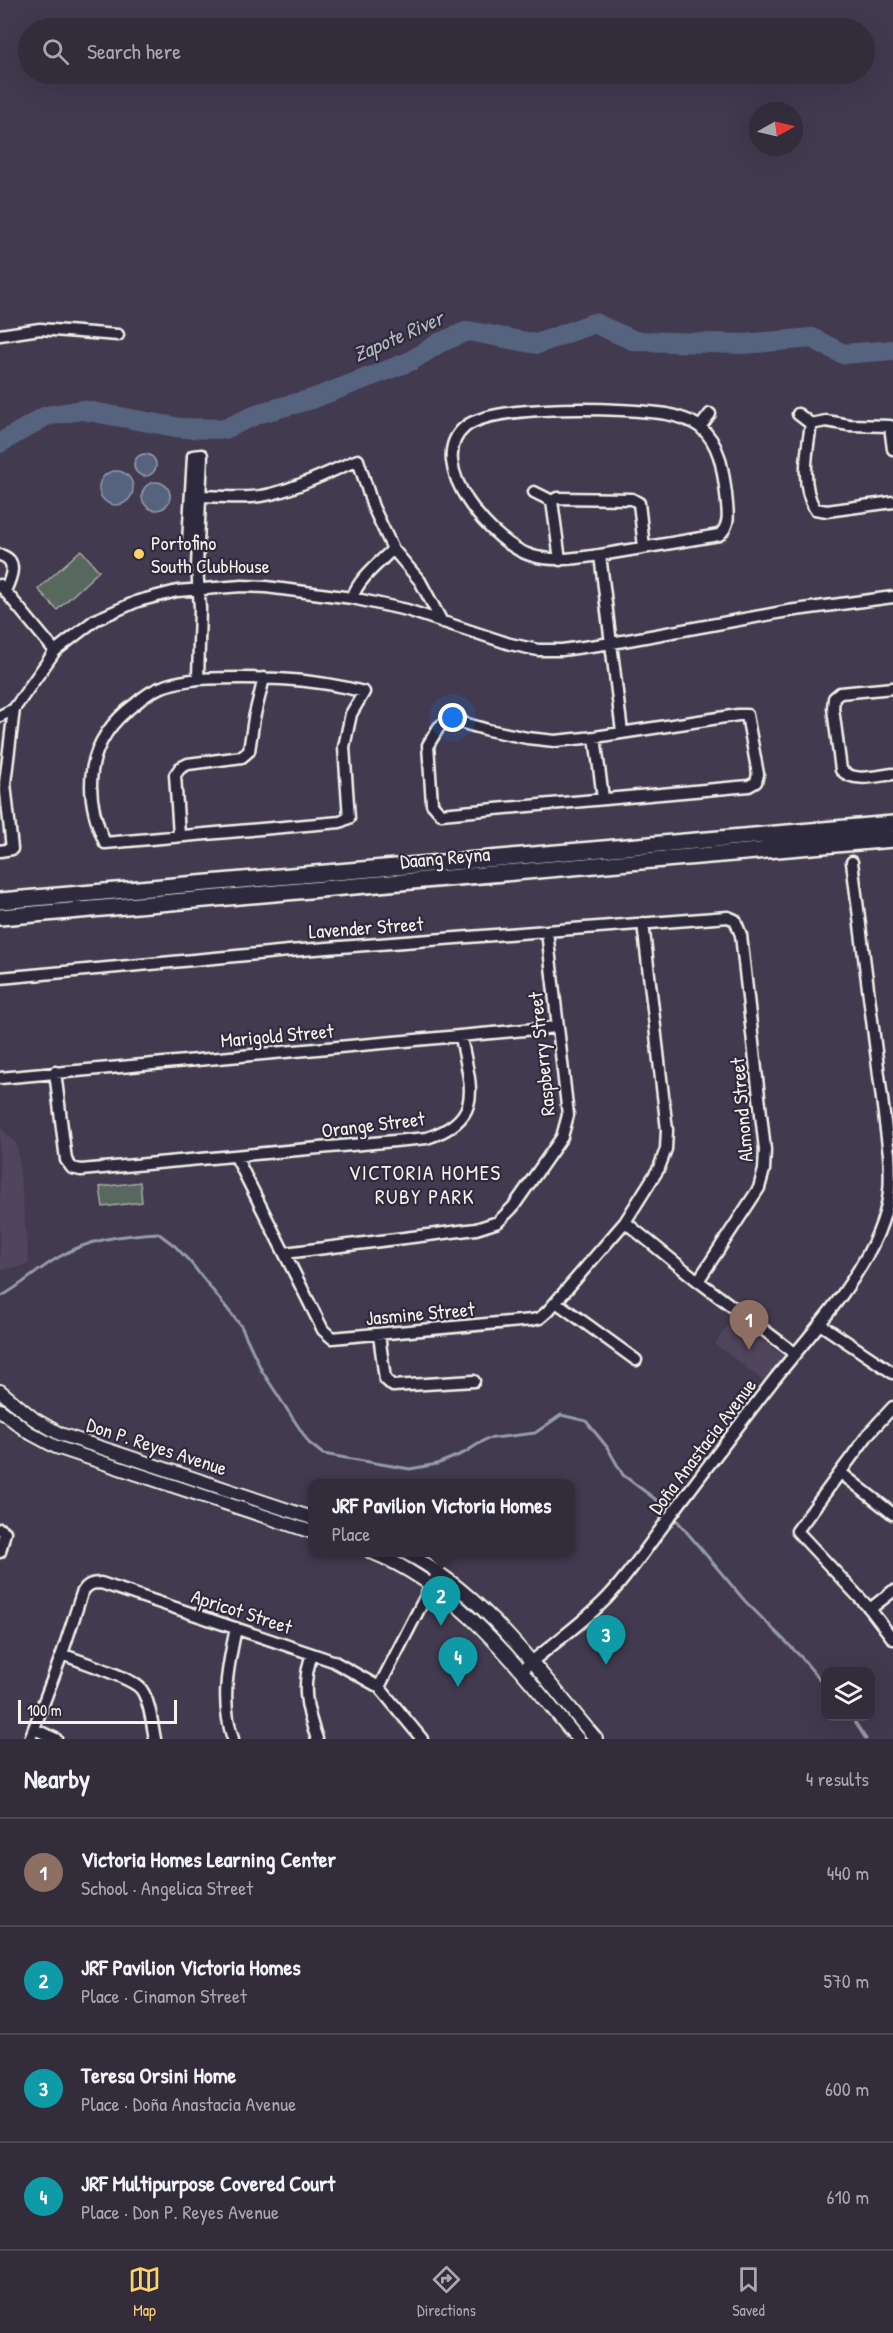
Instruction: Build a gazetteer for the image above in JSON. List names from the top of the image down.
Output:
{
  "streets": {
    "main road": ["Daang Reyna"],
    "street": [
      "Lavender Street",
      "Marigold Street",
      "Raspberry Street",
      "Almond Street",
      "Orange Street",
      "Jasmine Street",
      "Don P. Reyes Avenue",
      "Doña Anastacia Avenue",
      "Apricot Street"
    ]
  },
  "crossings": [
    ["Lavender Street", "Raspberry Street"],
    ["Lavender Street", "Almond Street"],
    ["Lavender Street", "Jasmine Street"],
    ["Marigold Street", "Raspberry Street"],
    ["Marigold Street", "Orange Street"],
    ["Raspberry Street", "Jasmine Street"],
    ["Orange Street", "Jasmine Street"]
  ],
  "districts": ["VICTORIA HOMES RUBY PARK"],
  "water": ["Zapote River"],
  "places": ["Portofino South ClubHouse"],
  "scale_bar": "100 m",
  "north": "right",
  "page": {
    "search": "Search here",
    "pins": [
      "1",
      "2",
      "3",
      "4"
    ],
    "popup": ["JRF Pavilion Victoria Homes", "Place"],
    "scale": "100 m",
    "heading": ["Nearby", "4 results"],
    "list": [
      {
        "mark": "1",
        "name": "Victoria Homes Learning Center",
        "note": "School · Angelica Street",
        "value": "440 m"
      },
      {
        "mark": "2",
        "name": "JRF Pavilion Victoria Homes",
        "note": "Place · Cinamon Street",
        "value": "570 m"
      },
      {
        "mark": "3",
        "name": "Teresa Orsini Home",
        "note": "Place · Doña Anastacia Avenue",
        "value": "600 m"
      },
      {
        "mark": "4",
        "name": "JRF Multipurpose Covered Court",
        "note": "Place · Don P. Reyes Avenue",
        "value": "610 m"
      }
    ],
    "nav": ["Map", "Directions", "Saved"]
  }
}
